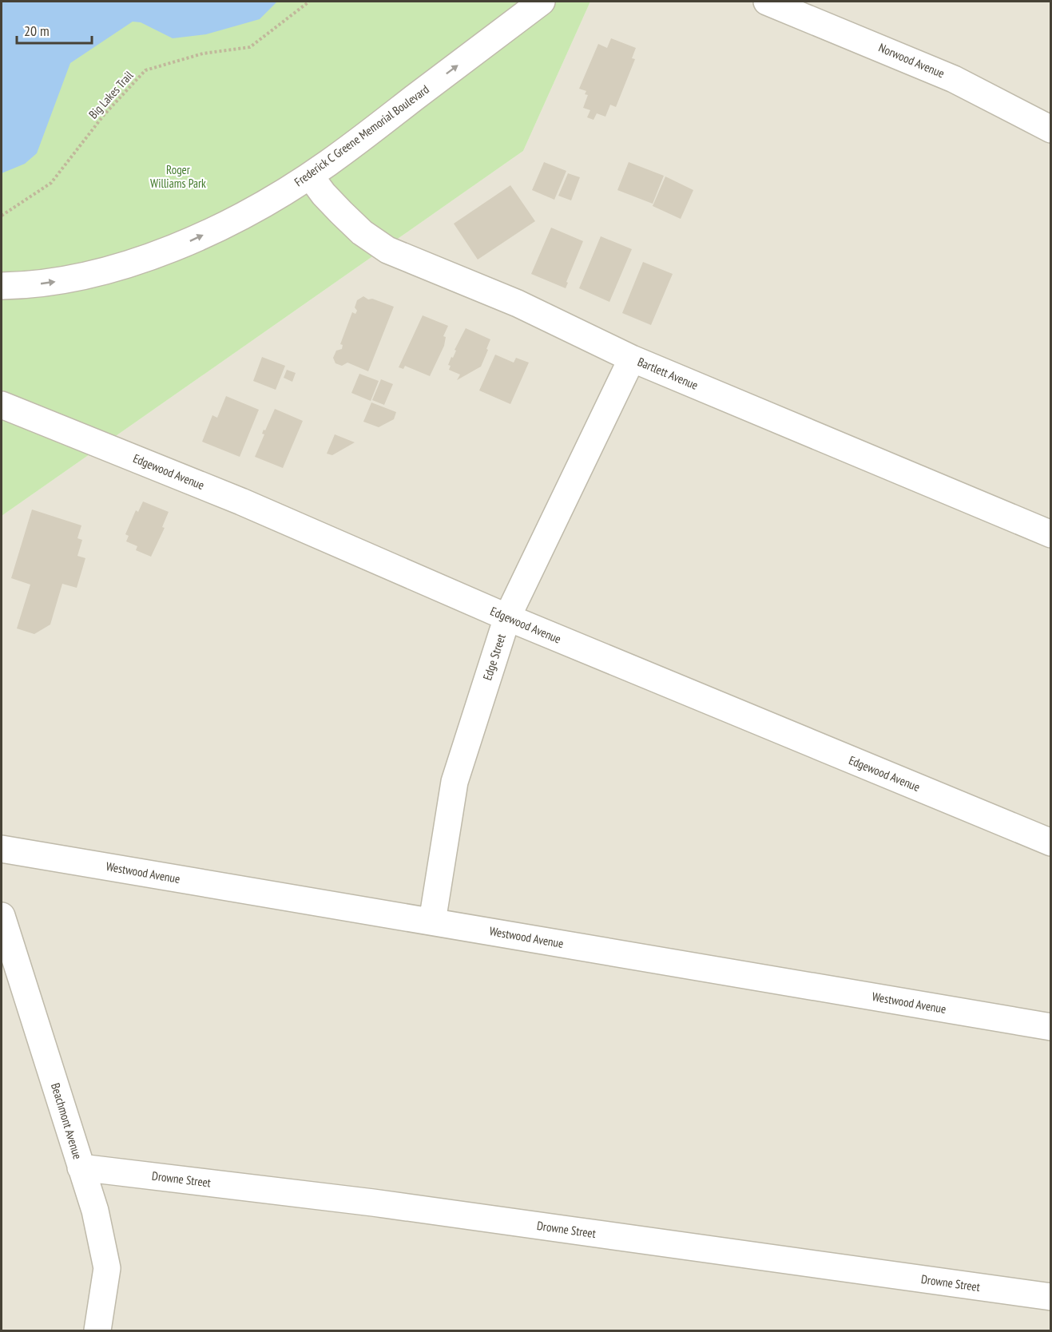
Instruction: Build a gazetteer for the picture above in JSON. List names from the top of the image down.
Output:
{
  "streets": {
    "street": [
      "Norwood Avenue",
      "Frederick C Greene Memorial Boulevard",
      "Bartlett Avenue",
      "Edgewood Avenue",
      "Edge Street",
      "Westwood Avenue",
      "Beachmont Avenue",
      "Drowne Street"
    ],
    "path": ["Big Lakes Trail"]
  },
  "crossings": [
    ["Frederick C Greene Memorial Boulevard", "Bartlett Avenue"],
    ["Bartlett Avenue", "Edge Street"],
    ["Edgewood Avenue", "Edge Street"],
    ["Edge Street", "Westwood Avenue"],
    ["Beachmont Avenue", "Drowne Street"]
  ],
  "one_way": ["Frederick C Greene Memorial Boulevard"],
  "parks": ["Roger Williams Park"],
  "scale_bar": "20 m"
}
